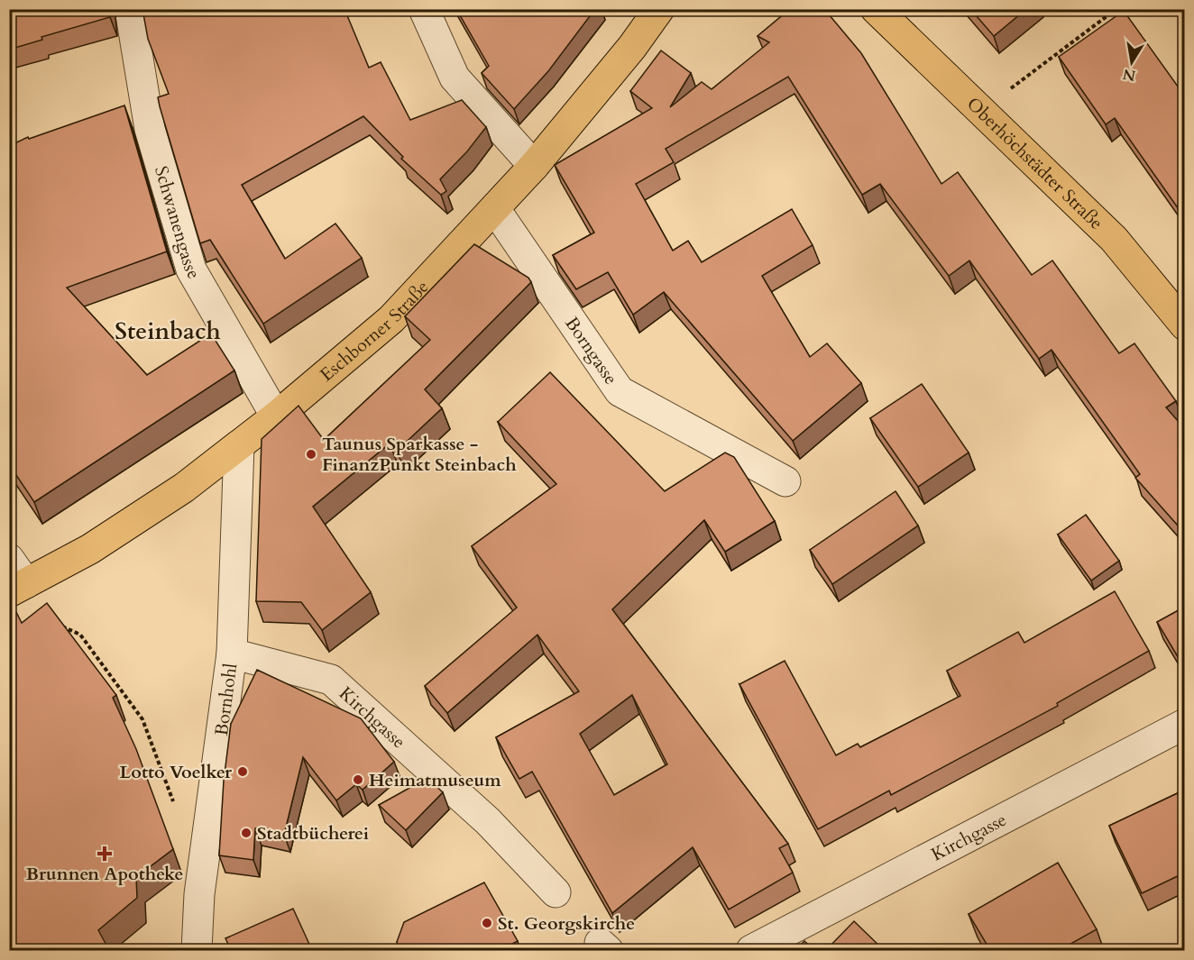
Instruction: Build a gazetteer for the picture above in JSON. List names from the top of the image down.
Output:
{
  "streets": {
    "main road": ["Oberhöchstädter Straße", "Eschborner Straße"],
    "street": [
      "Schwanengasse",
      "Borngasse",
      "Bornhohl",
      "Kirchgasse"
    ]
  },
  "crossings": [
    ["Schwanengasse", "Eschborner Straße"],
    ["Eschborner Straße", "Borngasse"],
    ["Eschborner Straße", "Bornhohl"],
    ["Bornhohl", "Kirchgasse"]
  ],
  "districts": ["Steinbach"],
  "places": {
    "other": [
      "Taunus Sparkasse - FinanzPunkt Steinbach",
      "Lotto Voelker",
      "Heimatmuseum",
      "Stadtbücherei",
      "St. Georgskirche"
    ],
    "health": ["Brunnen Apotheke"]
  },
  "north": "bottom"
}
